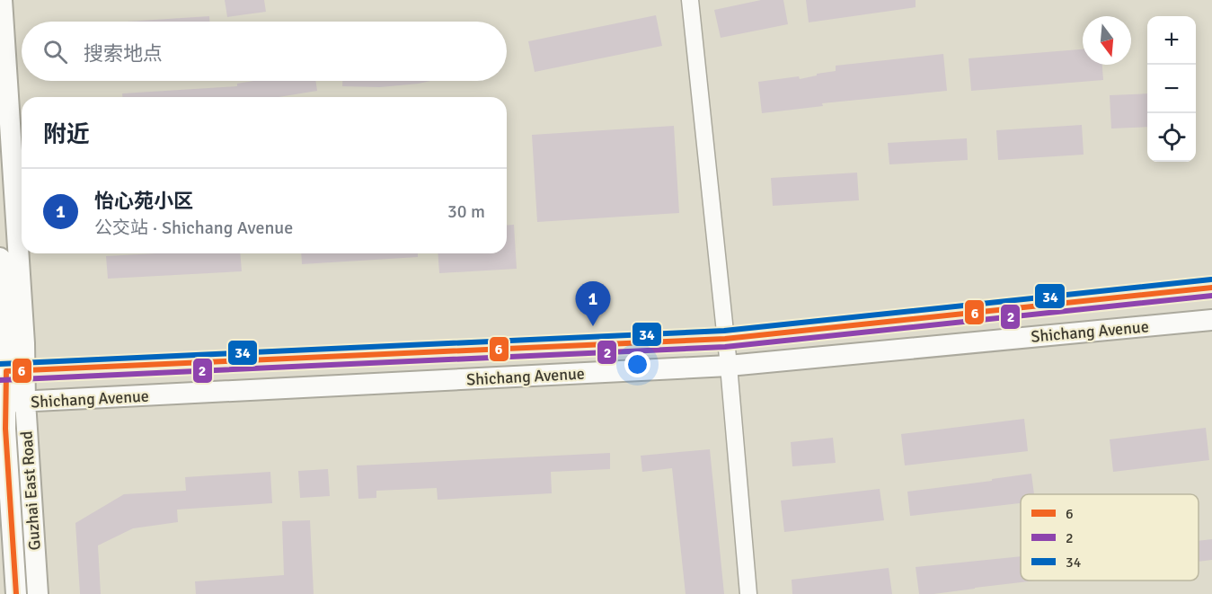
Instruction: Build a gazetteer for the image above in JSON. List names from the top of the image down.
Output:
{
  "streets": {
    "main road": ["Shichang Avenue", "Guzhai East Road"]
  },
  "crossings": [
    ["Shichang Avenue", "Guzhai East Road"]
  ],
  "lines": ["transit line 34", "transit line 6", "transit line 2"],
  "legend": ["6", "2", "34"],
  "north": "bottom",
  "page": {
    "map_buttons": ["+", "−"],
    "search": "搜索地点",
    "heading": "附近",
    "list": [
      {
        "mark": "1",
        "name": "怡心苑小区",
        "note": "公交站 · Shichang Avenue",
        "value": "30 m"
      }
    ],
    "pins": "1"
  }
}
